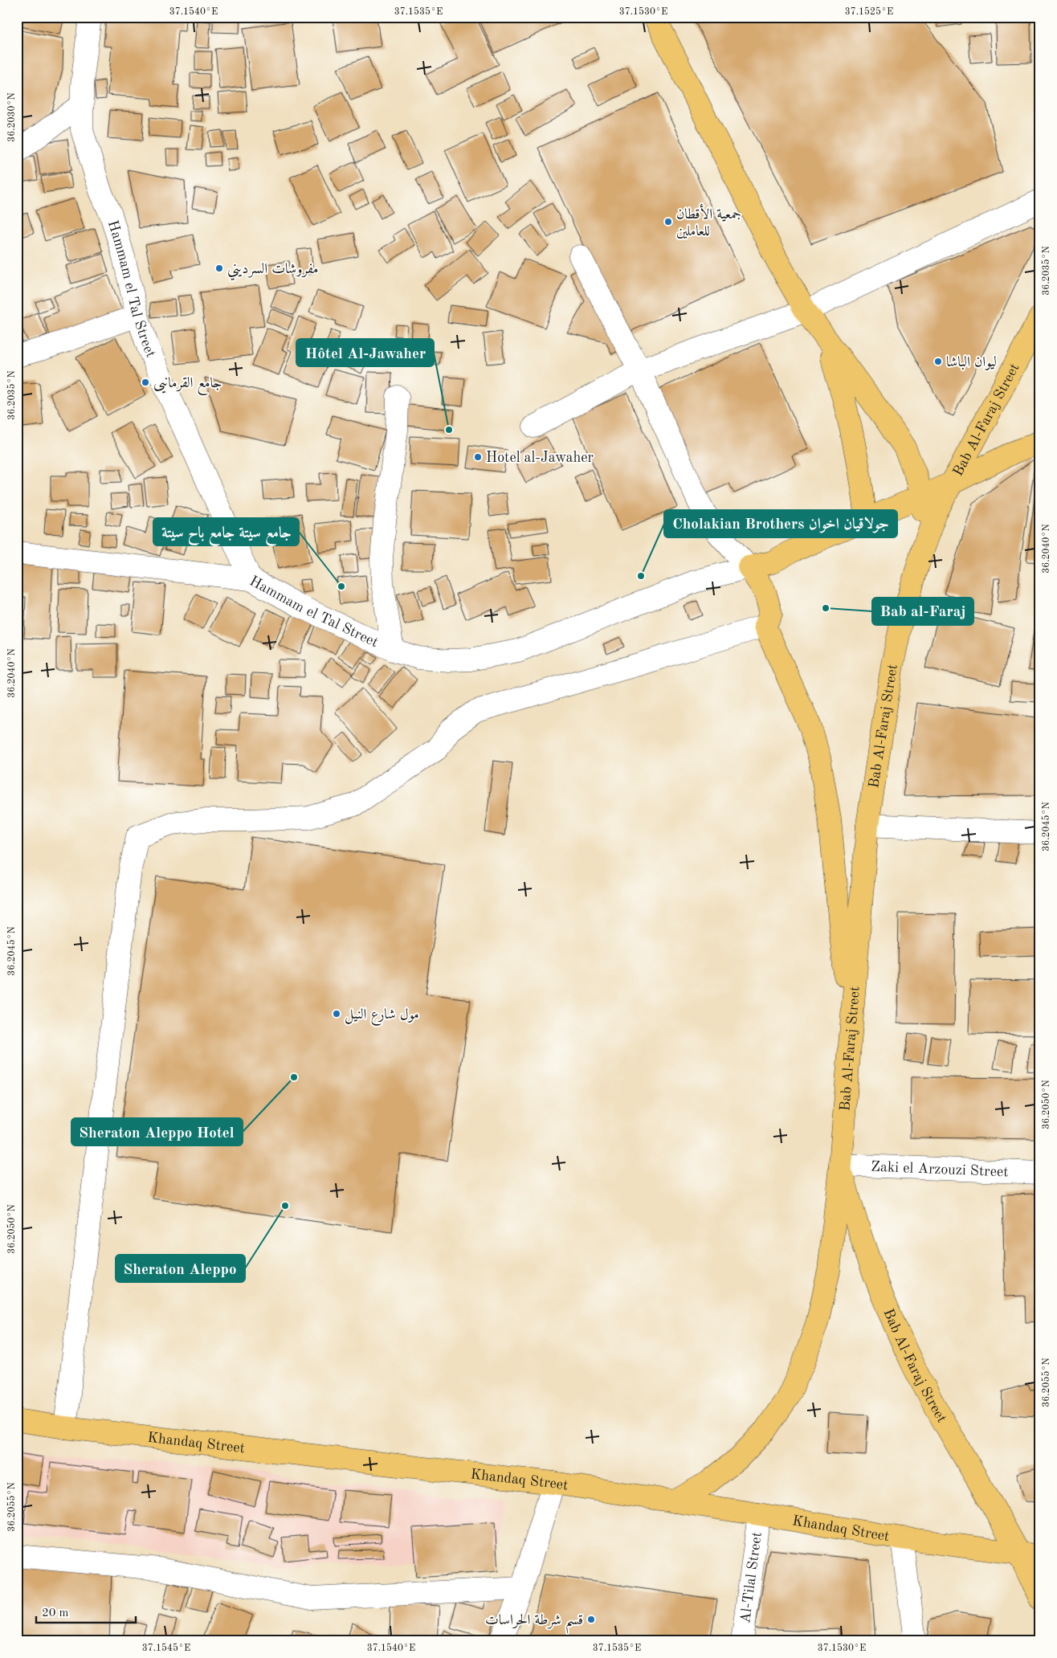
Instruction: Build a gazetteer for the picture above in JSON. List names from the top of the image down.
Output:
{
  "streets": {
    "main road": ["Bab Al-Faraj Street", "Khandaq Street"],
    "street": ["Hammam el Tal Street", "Zaki el Arzouzi Street", "Al-Tilal Street"]
  },
  "crossings": [
    ["Bab Al-Faraj Street", "Zaki el Arzouzi Street"],
    ["Bab Al-Faraj Street", "Khandaq Street"],
    ["Khandaq Street", "Al-Tilal Street"]
  ],
  "places": [
    "جمعية الأقطان للعاملين",
    "مفروشات السرديني",
    "ليوان الباشا",
    "جامع القرمانيى",
    "Hôtel Al-Jawaher",
    "Hotel al-Jawaher",
    "Cholakian Brothers جولاقيان اخوان",
    "جامع سيتة جامع باح سيتة",
    "Bab al-Faraj",
    "مول شارع النيل",
    "Sheraton Aleppo Hotel",
    "Sheraton Aleppo",
    "قسم شرطة الحراسات"
  ],
  "scale_bar": "20 m",
  "coordinates": [
    "37.1540°E",
    "37.1535°E",
    "37.1530°E",
    "37.1525°E",
    "36.2030°N",
    "36.2035°N",
    "36.2040°N",
    "36.2045°N",
    "36.2050°N",
    "36.2055°N",
    "37.1545°E"
  ]
}
